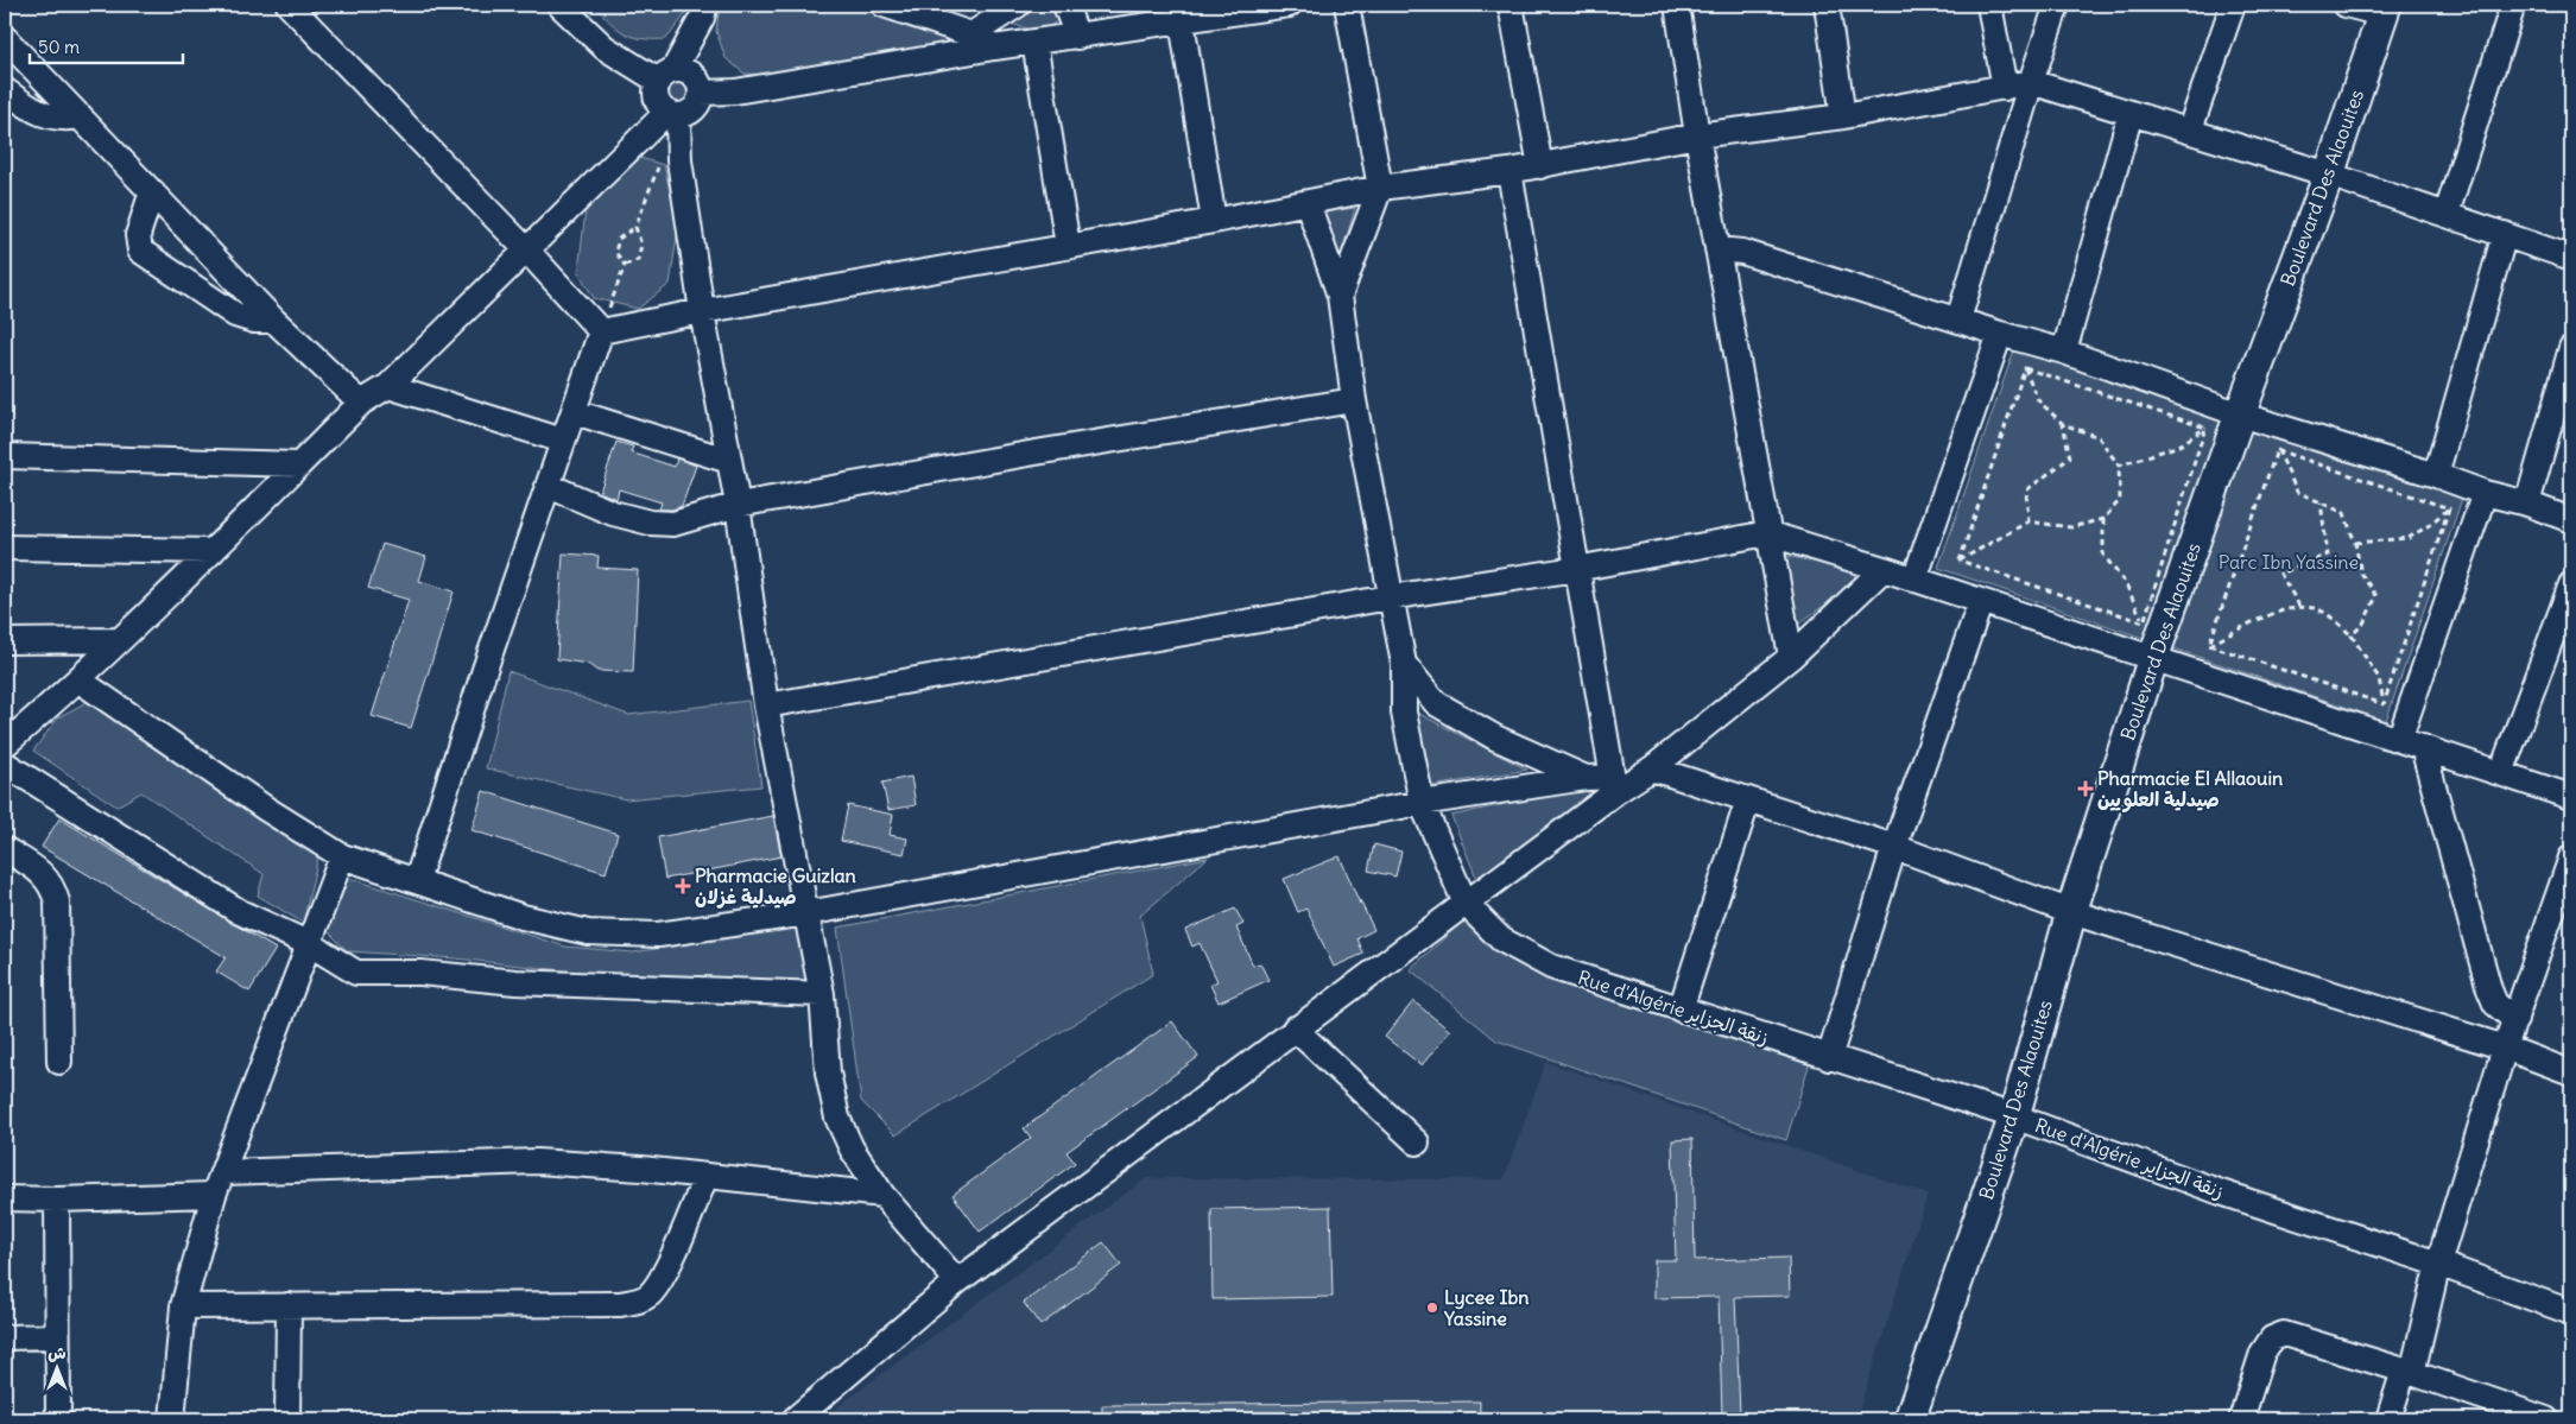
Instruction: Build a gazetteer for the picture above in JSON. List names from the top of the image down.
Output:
{
  "streets": {
    "main road": ["Boulevard Des Alaouites"],
    "street": ["Rue d'Algérie زنقة الجزاير"]
  },
  "crossings": [
    ["Boulevard Des Alaouites", "Rue d'Algérie زنقة الجزاير"]
  ],
  "parks": ["Parc Ibn Yassine"],
  "places": {
    "health": ["Pharmacie El Allaouin صيدلية العلويين", "Pharmacie Guizlan صيدلية غزلان"],
    "other": ["Lycee Ibn Yassine"]
  },
  "scale_bar": "50 m",
  "north": "top"
}
